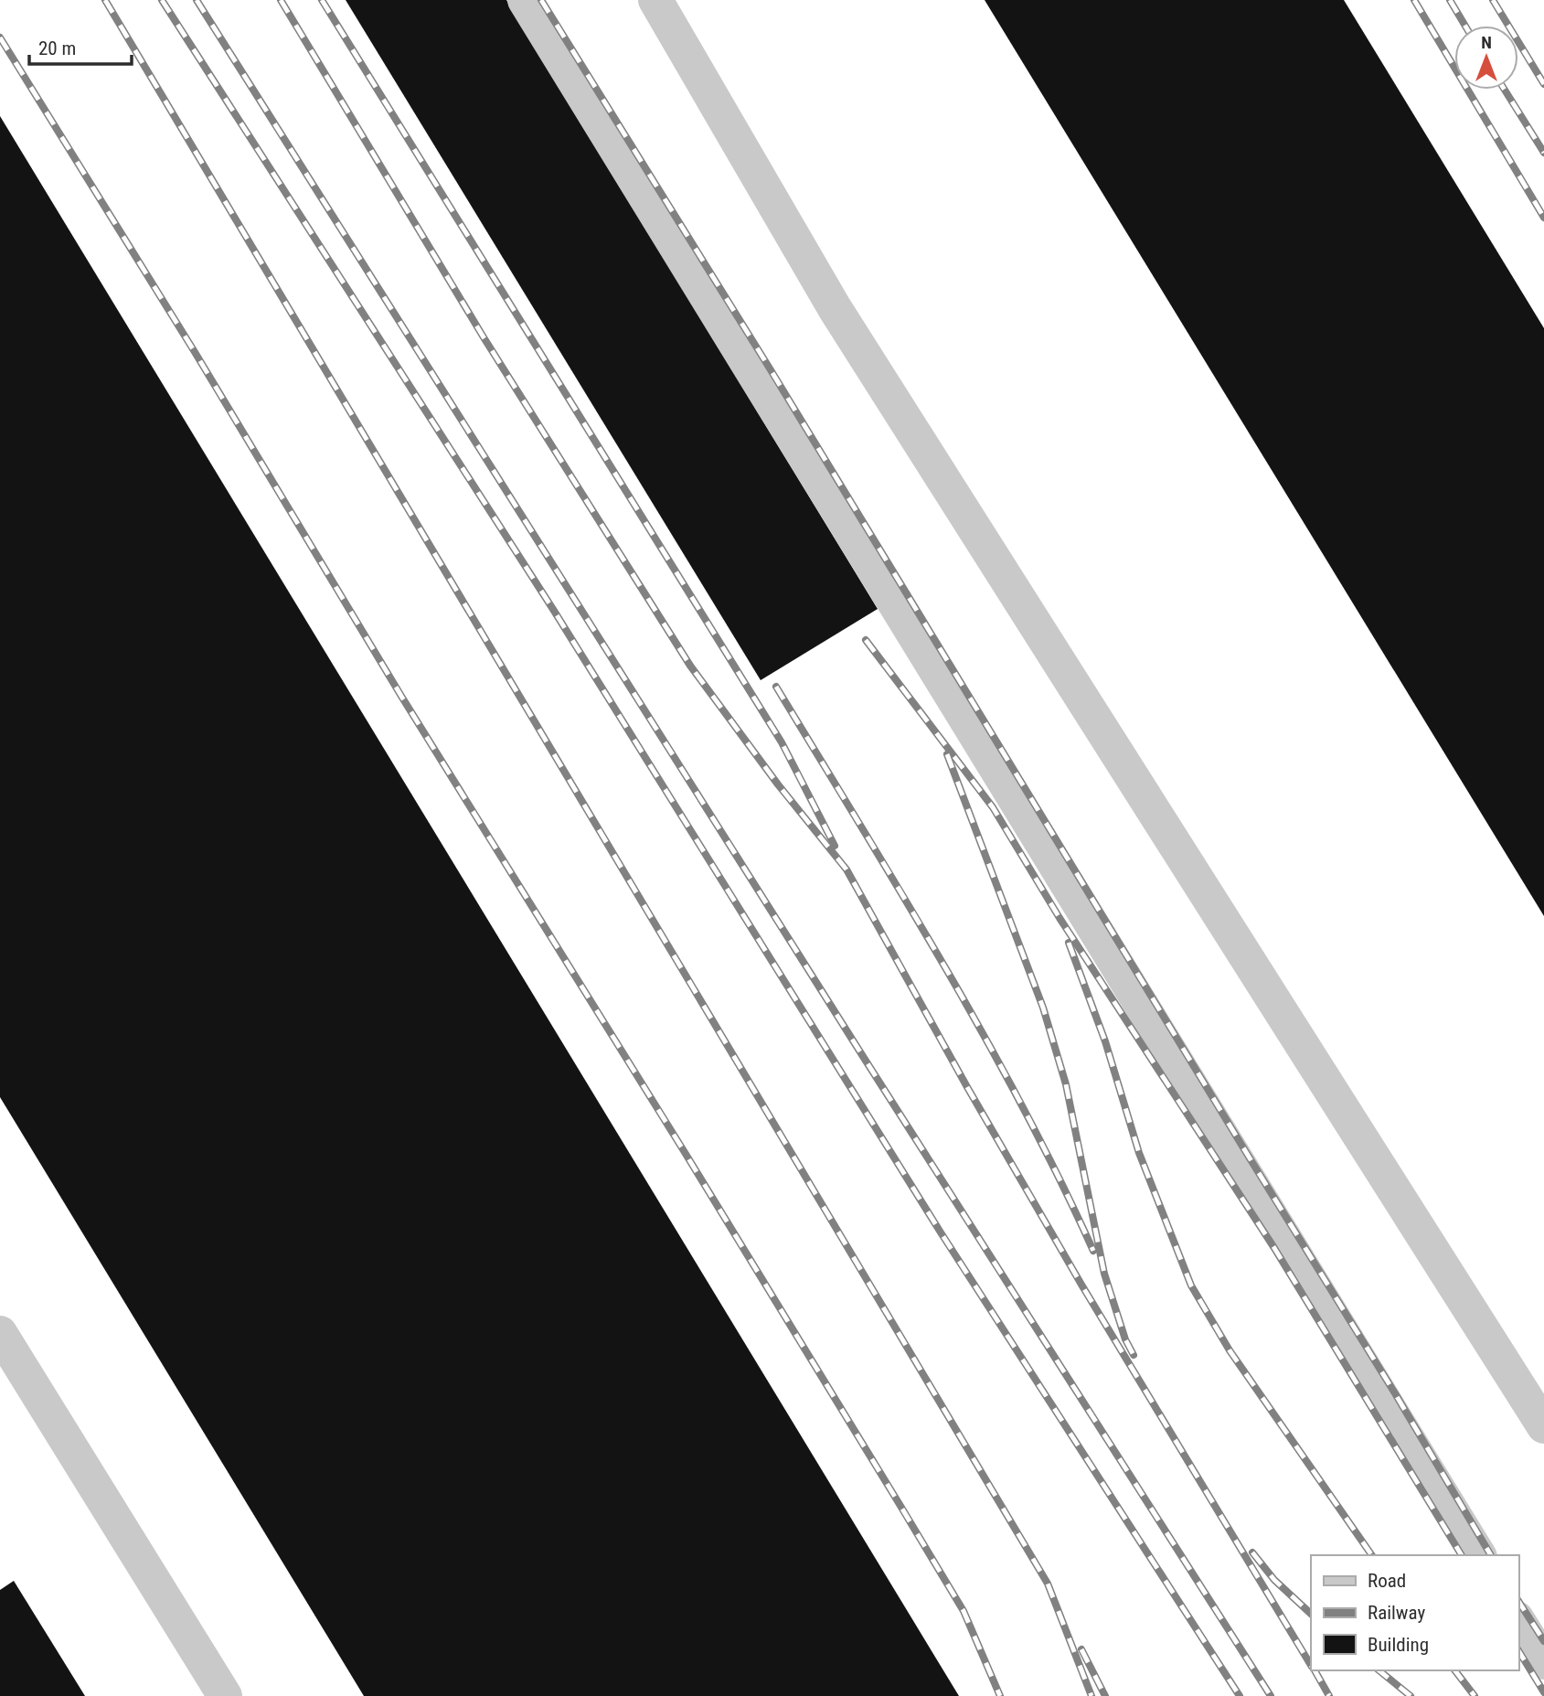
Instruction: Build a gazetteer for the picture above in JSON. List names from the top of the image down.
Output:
{
  "legend": ["Road", "Railway", "Building"],
  "scale_bar": "20 m",
  "north": "top"
}
